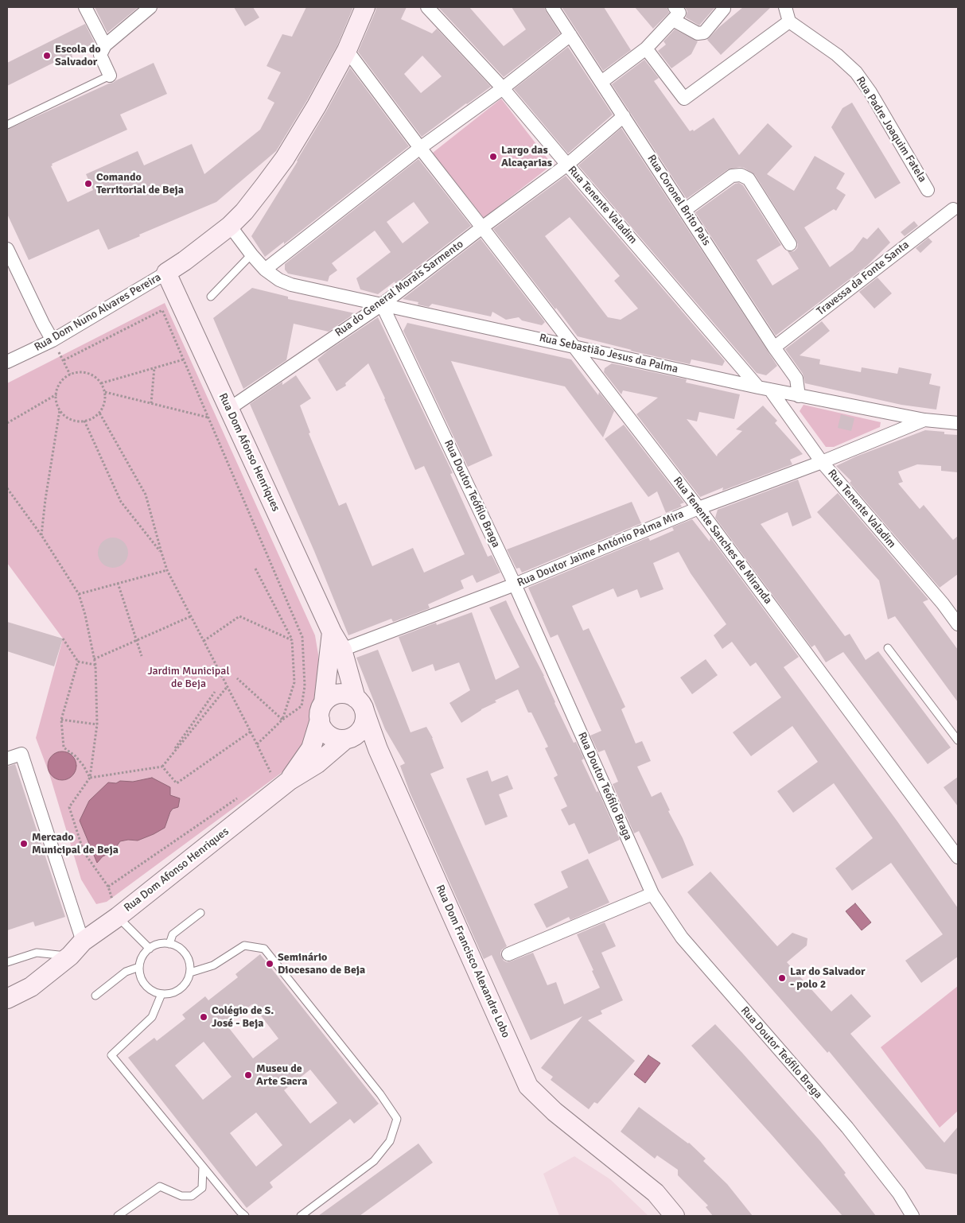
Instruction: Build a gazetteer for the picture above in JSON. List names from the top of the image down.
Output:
{
  "streets": {
    "main road": ["Rua Dom Afonso Henriques", "Rua Dom Francisco Alexandre Lobo"],
    "street": [
      "Rua Padre Joaquim Fatela",
      "Rua Coronel Brito Pais",
      "Rua Tenente Valadim",
      "Travessa da Fonte Santa",
      "Rua do General Morais Sarmento",
      "Rua Dom Nuno Alvares Pereira",
      "Rua Sebastião Jesus da Palma",
      "Rua Doutor Teófilo Braga",
      "Rua Tenente Sanches de Miranda",
      "Rua Doutor Jaime António Palma Mira"
    ]
  },
  "crossings": [
    ["Rua Coronel Brito Pais", "Travessa da Fonte Santa"],
    ["Rua Coronel Brito Pais", "Rua do General Morais Sarmento"],
    ["Rua Coronel Brito Pais", "Rua Sebastião Jesus da Palma"],
    ["Rua Tenente Valadim", "Rua do General Morais Sarmento"],
    ["Rua Tenente Valadim", "Rua Sebastião Jesus da Palma"],
    ["Rua Tenente Valadim", "Rua Doutor Jaime António Palma Mira"],
    ["Rua do General Morais Sarmento", "Rua Sebastião Jesus da Palma"],
    ["Rua do General Morais Sarmento", "Rua Dom Afonso Henriques"],
    ["Rua do General Morais Sarmento", "Rua Doutor Teófilo Braga"],
    ["Rua do General Morais Sarmento", "Rua Tenente Sanches de Miranda"],
    ["Rua Dom Nuno Alvares Pereira", "Rua Dom Afonso Henriques"],
    ["Rua Sebastião Jesus da Palma", "Rua Doutor Teófilo Braga"],
    ["Rua Sebastião Jesus da Palma", "Rua Tenente Sanches de Miranda"],
    ["Rua Sebastião Jesus da Palma", "Rua Doutor Jaime António Palma Mira"],
    ["Rua Dom Afonso Henriques", "Rua Doutor Jaime António Palma Mira"],
    ["Rua Dom Afonso Henriques", "Rua Dom Francisco Alexandre Lobo"],
    ["Rua Doutor Teófilo Braga", "Rua Doutor Jaime António Palma Mira"],
    ["Rua Tenente Sanches de Miranda", "Rua Doutor Jaime António Palma Mira"]
  ],
  "parks": ["Jardim Municipal de Beja"],
  "places": [
    "Escola do Salvador",
    "Largo das Alcaçarias",
    "Comando Territorial de Beja",
    "Mercado Municipal de Beja",
    "Seminário Diocesano de Beja",
    "Lar do Salvador - polo 2",
    "Colégio de S. José - Beja",
    "Museu de Arte Sacra"
  ]
}
